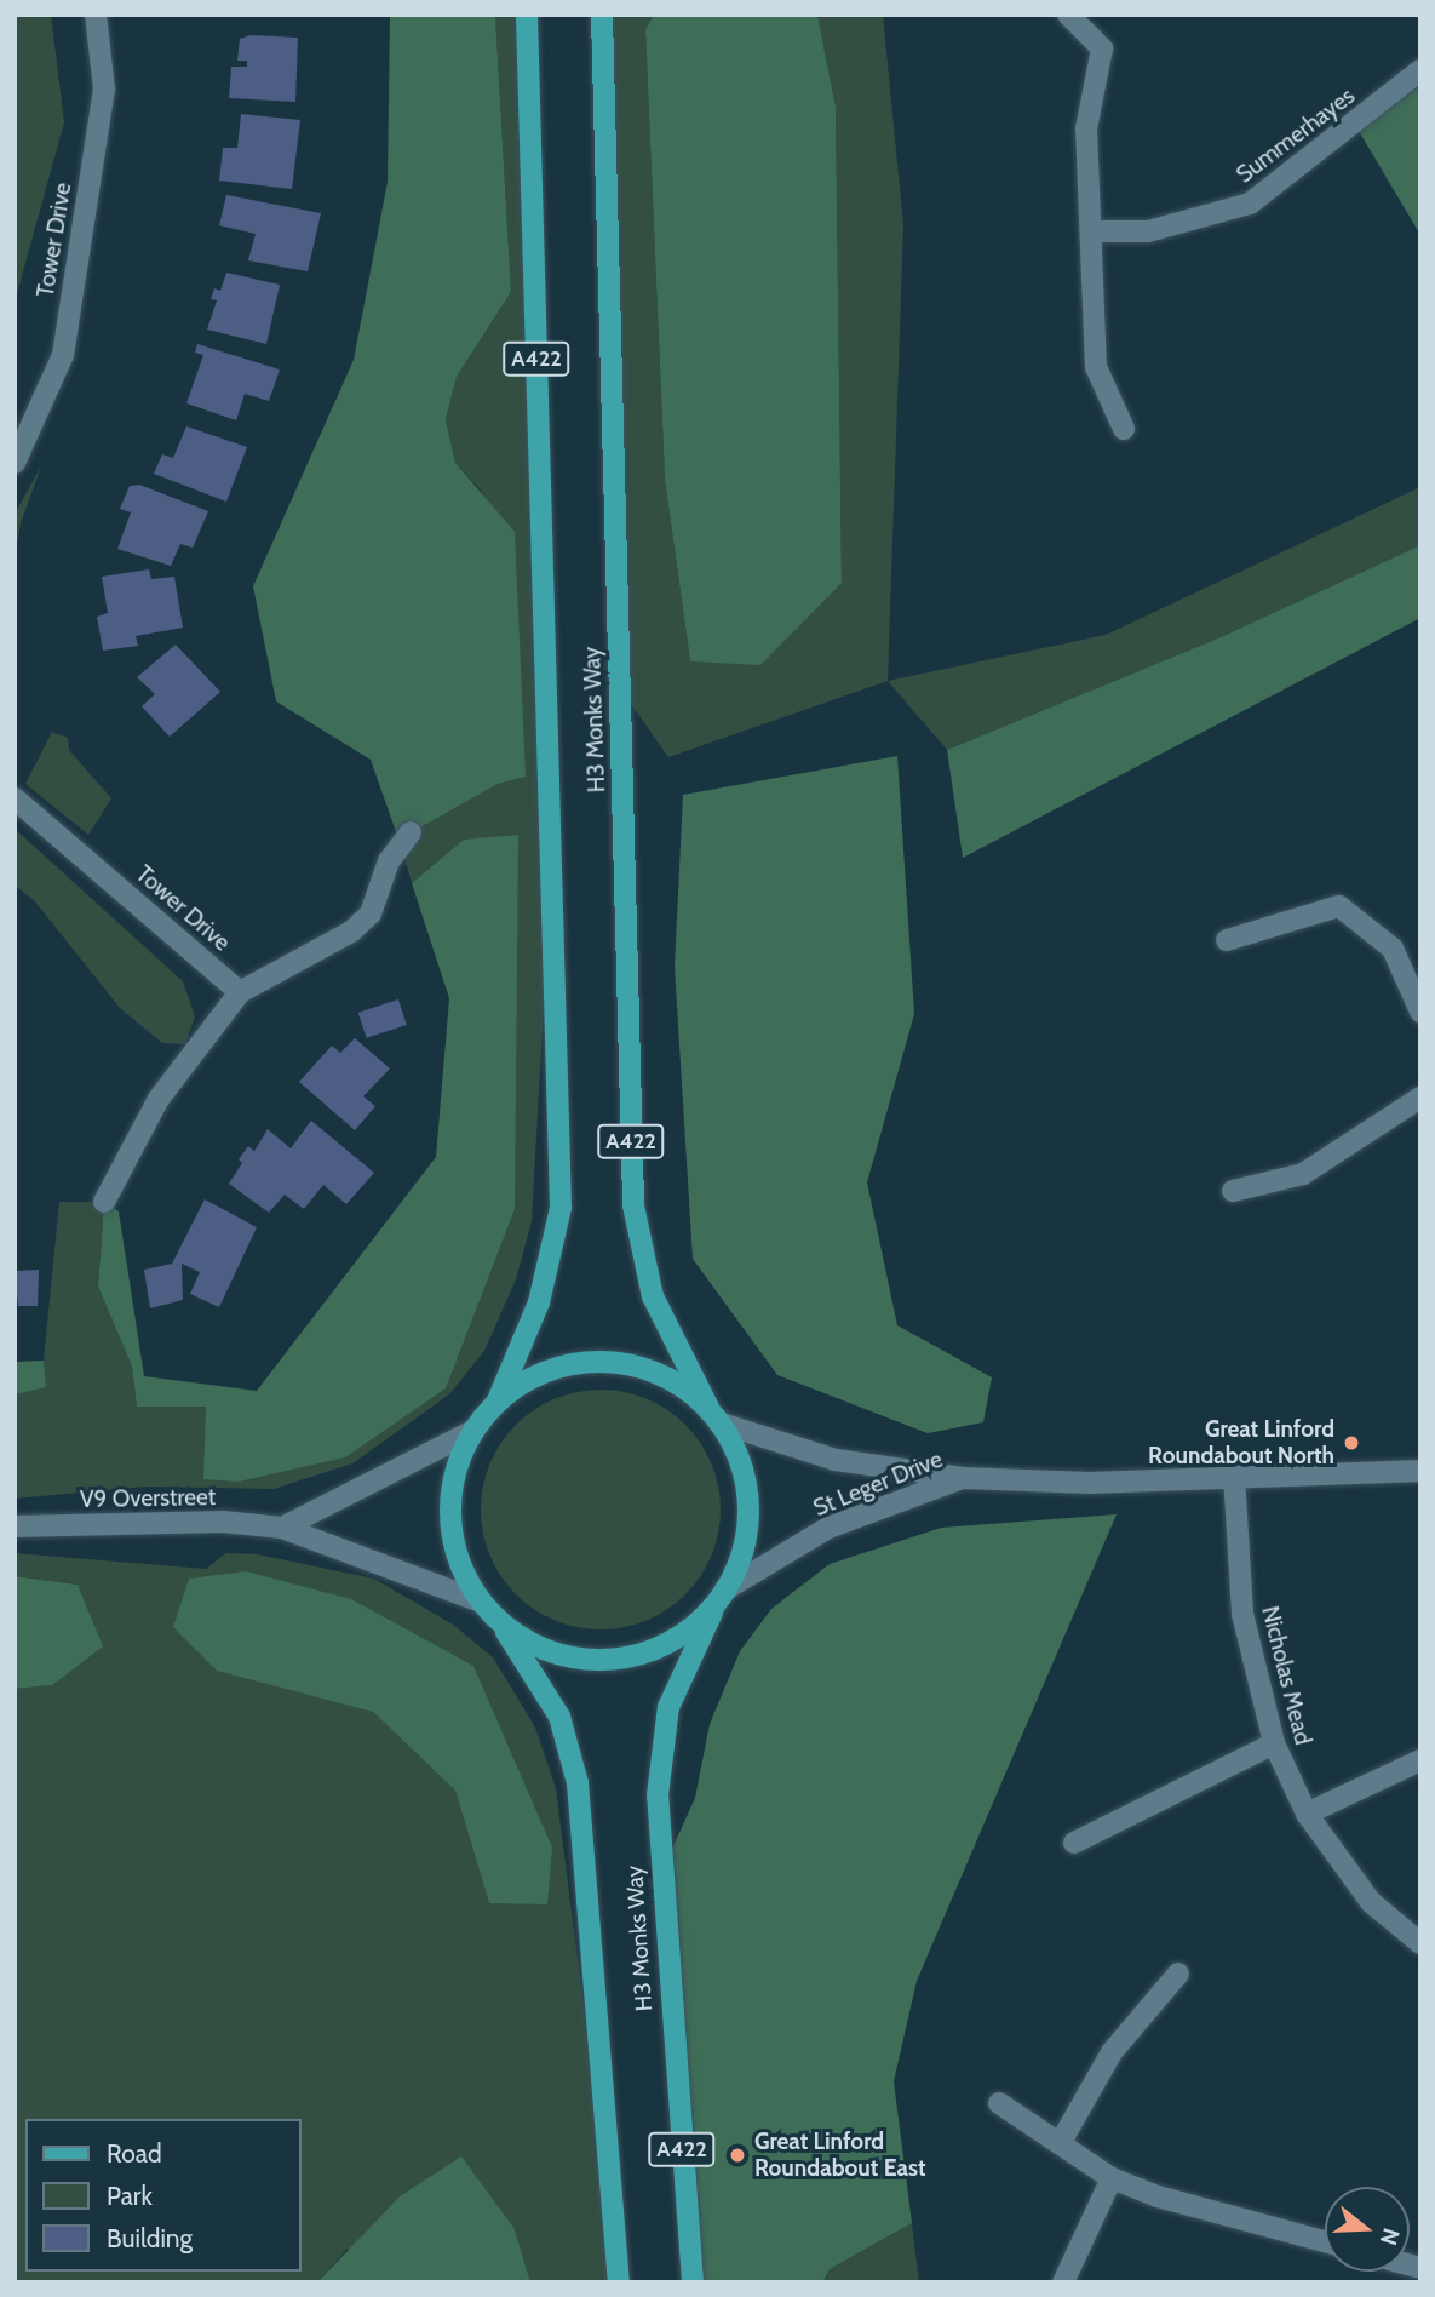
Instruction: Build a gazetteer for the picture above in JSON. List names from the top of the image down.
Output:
{
  "streets": {
    "main road": ["A422", "H3 Monks Way"],
    "street": [
      "Summerhayes",
      "Tower Drive",
      "St Leger Drive",
      "V9 Overstreet",
      "Nicholas Mead"
    ]
  },
  "crossings": [
    ["H3 Monks Way", "St Leger Drive"],
    ["H3 Monks Way", "V9 Overstreet"],
    ["St Leger Drive", "V9 Overstreet"],
    ["St Leger Drive", "Nicholas Mead"]
  ],
  "places": ["Great Linford Roundabout North", "Great Linford Roundabout East"],
  "legend": ["Road", "Park", "Building"],
  "north": "right"
}
